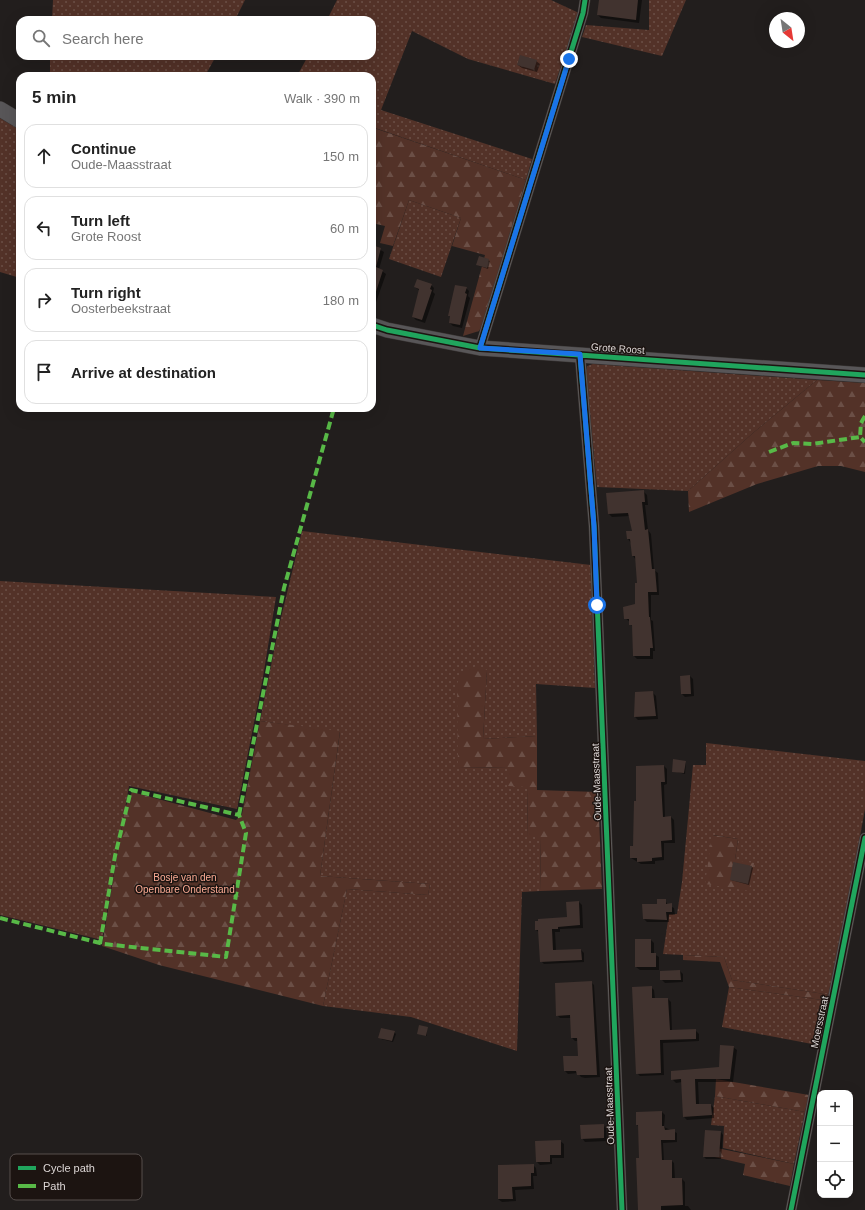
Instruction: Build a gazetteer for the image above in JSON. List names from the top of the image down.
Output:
{
  "streets": {
    "street": ["Grote Roost", "Oude-Maasstraat", "Moersstraat"]
  },
  "crossings": [
    ["Grote Roost", "Oude-Maasstraat"]
  ],
  "parks": ["Bosje van den Openbare Onderstand"],
  "legend": ["Cycle path", "Path"],
  "north": "bottom right",
  "page": {
    "search": "Search here",
    "heading": ["5 min", "Walk · 390 m"],
    "list": [
      ["Continue", "Oude-Maasstraat", "150 m"],
      ["Turn left", "Grote Roost", "60 m"],
      ["Turn right", "Oosterbeekstraat", "180 m"],
      "Arrive at destination"
    ],
    "map_buttons": ["+", "−"]
  }
}
